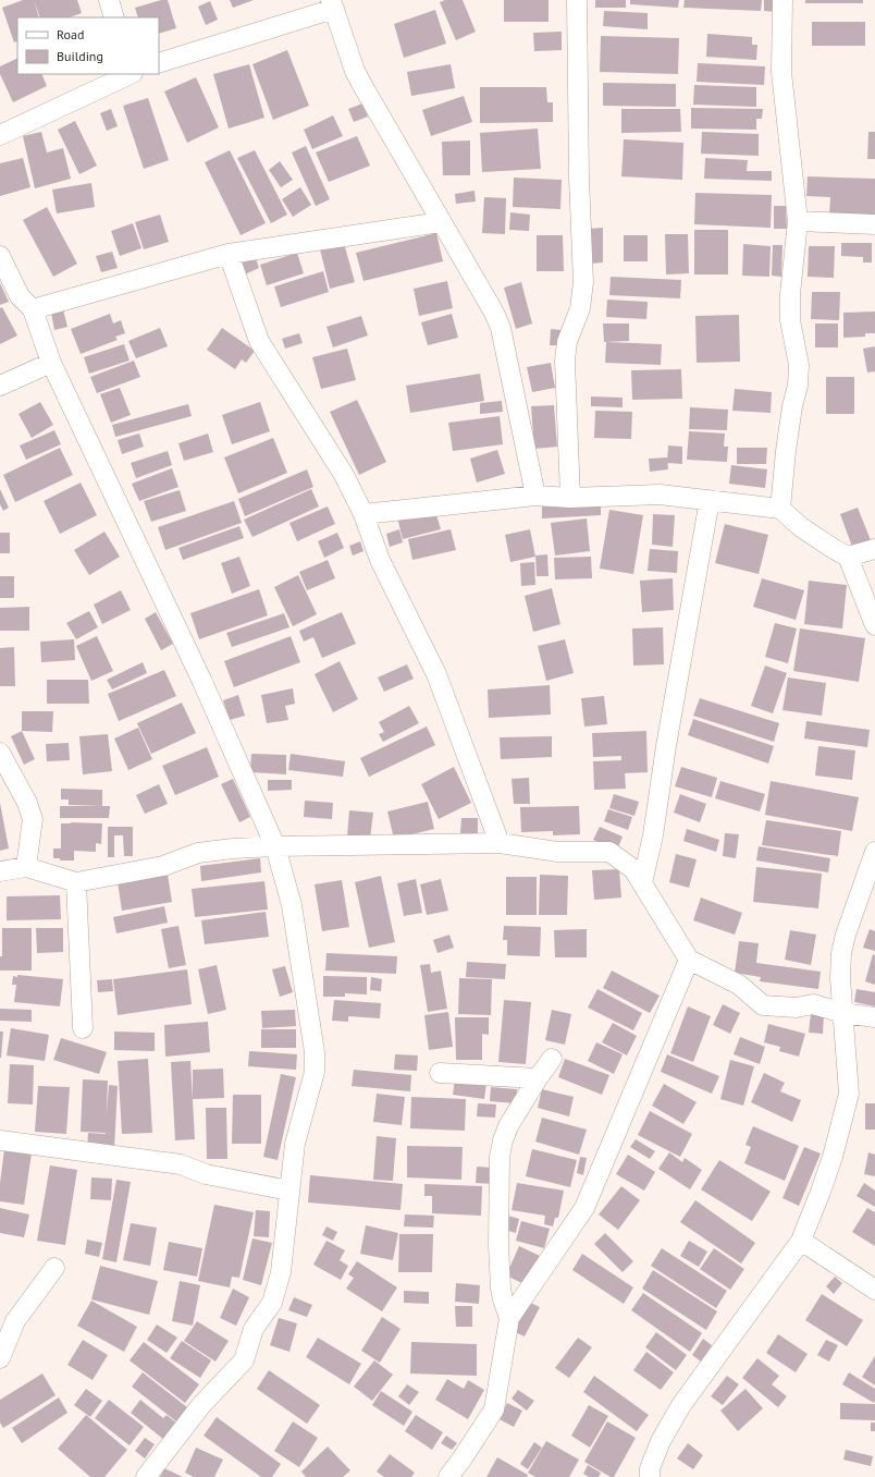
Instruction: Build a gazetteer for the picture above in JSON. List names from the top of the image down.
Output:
{
  "legend": ["Road", "Building"]
}
